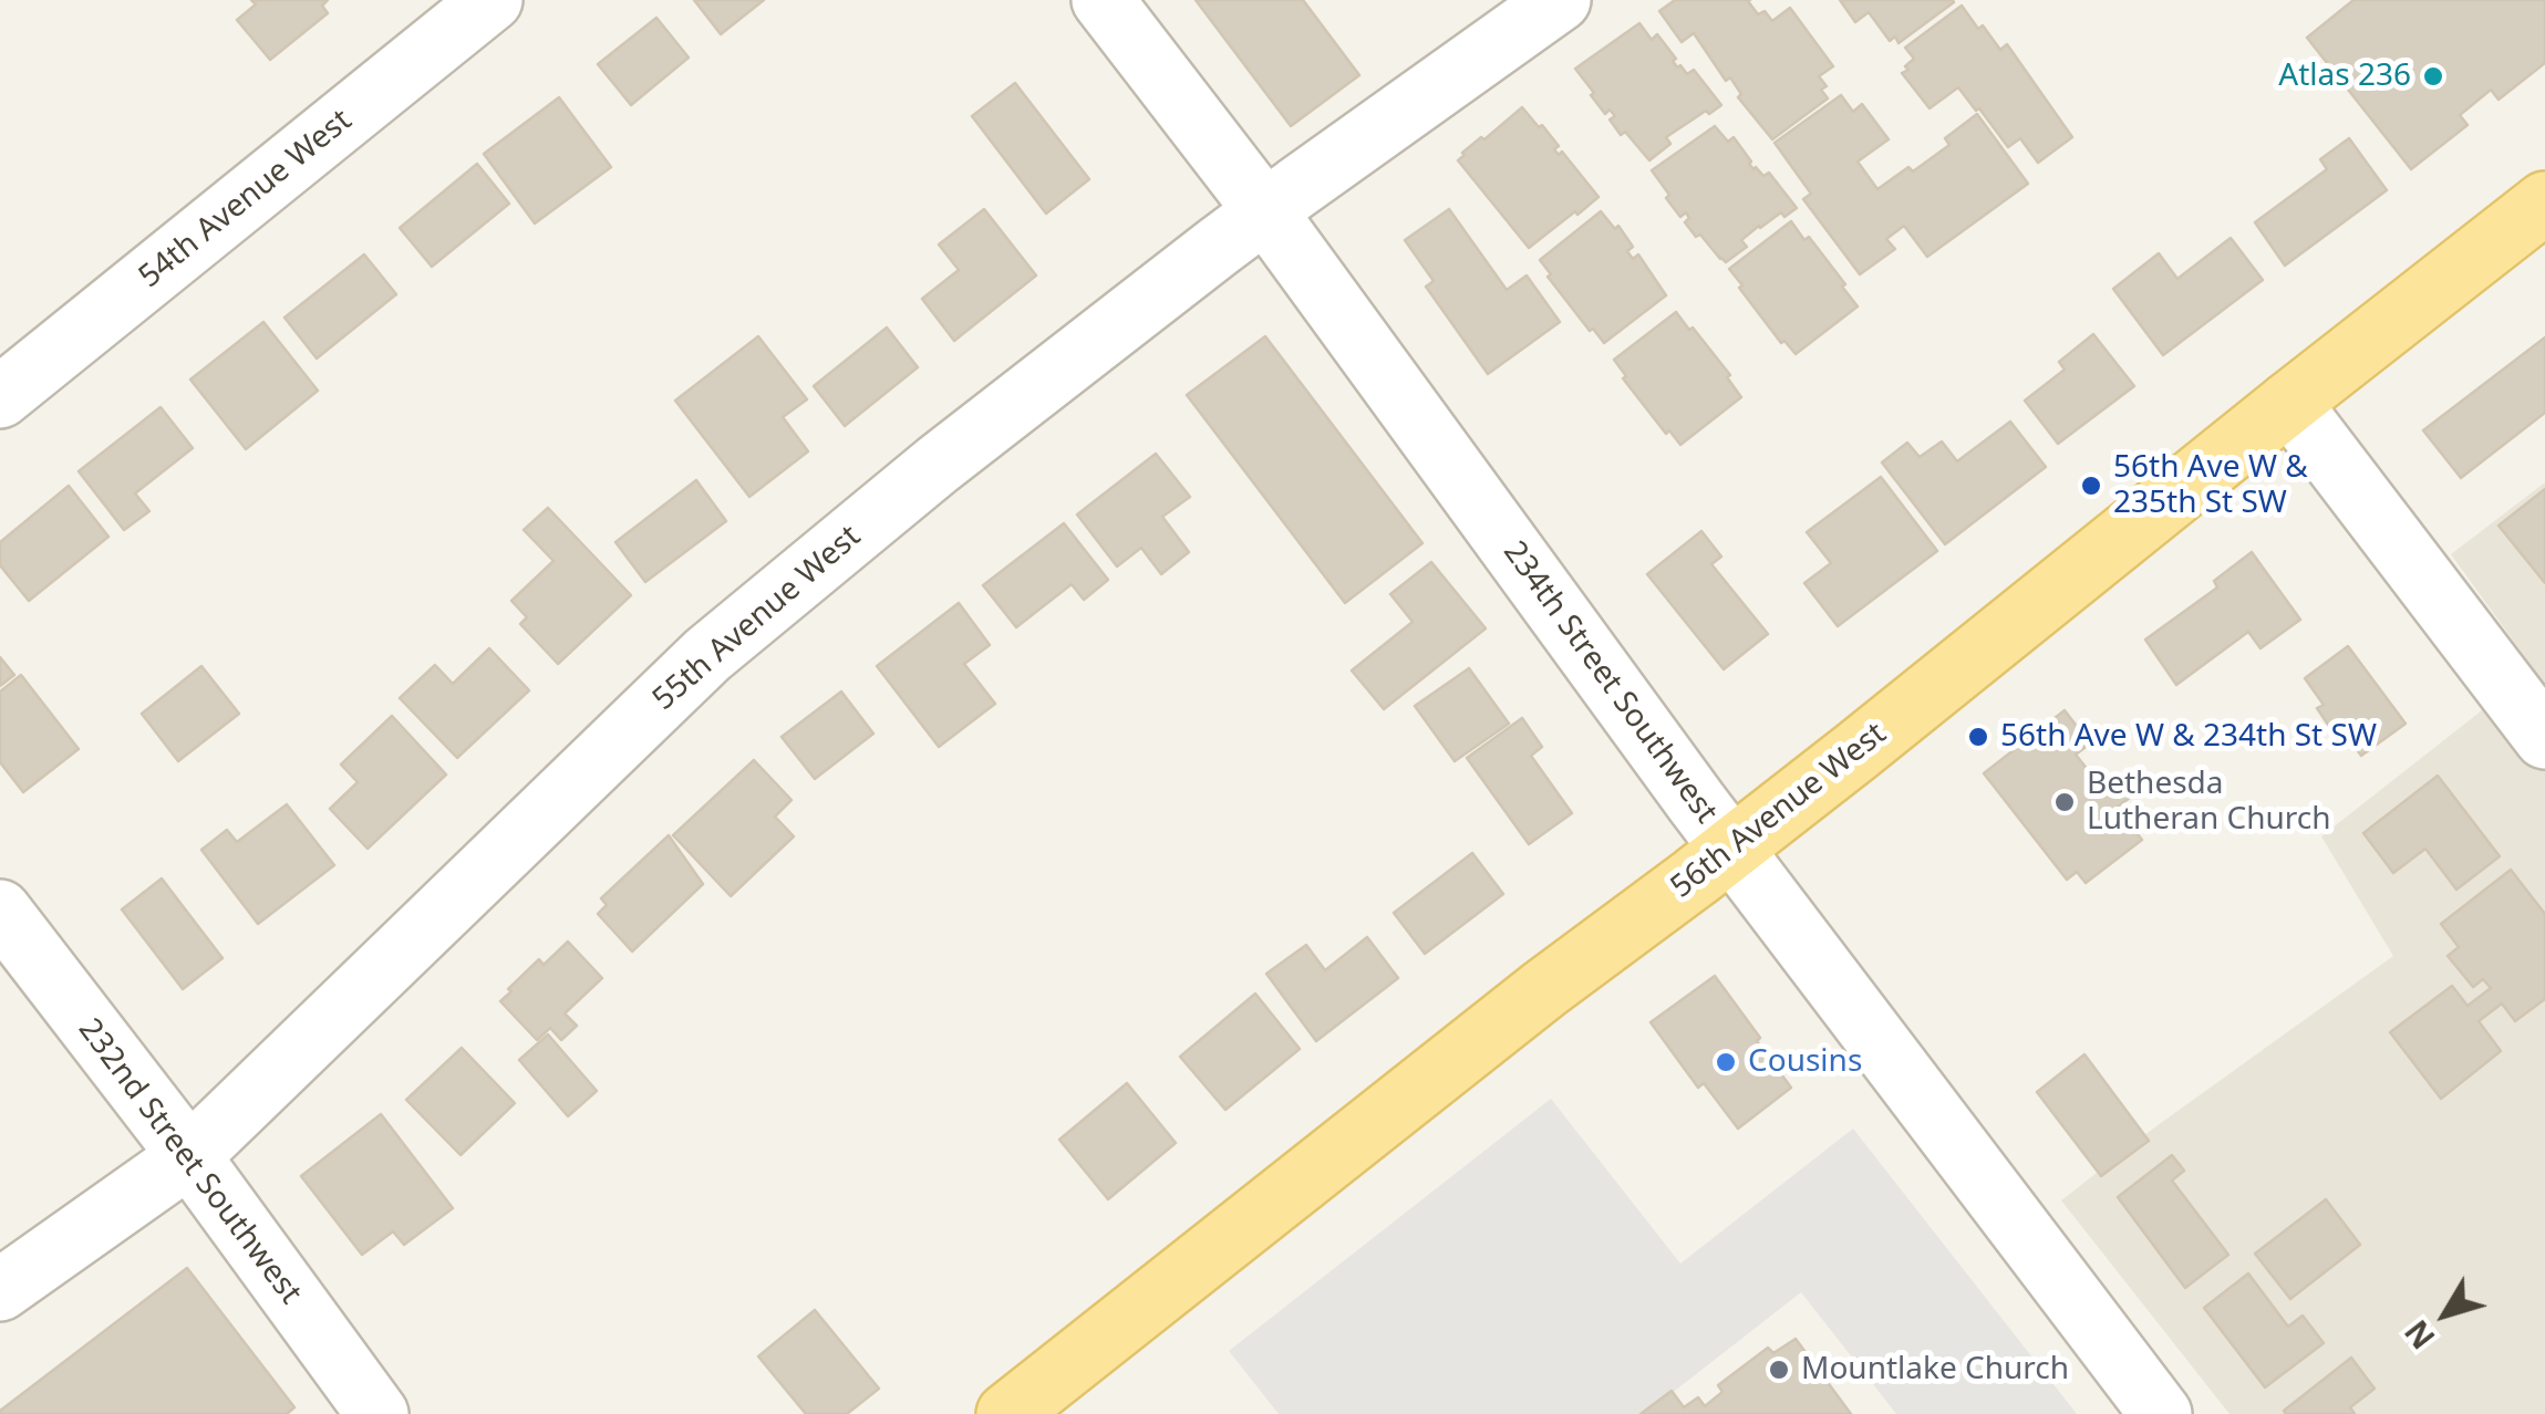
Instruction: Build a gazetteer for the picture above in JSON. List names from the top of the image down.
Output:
{
  "streets": {
    "main road": ["56th Avenue West"],
    "street": [
      "54th Avenue West",
      "55th Avenue West",
      "234th Street Southwest",
      "232nd Street Southwest"
    ]
  },
  "crossings": [
    ["55th Avenue West", "234th Street Southwest"],
    ["55th Avenue West", "232nd Street Southwest"],
    ["234th Street Southwest", "56th Avenue West"]
  ],
  "places": [
    "Atlas 236",
    "56th Ave W & 235th St SW",
    "56th Ave W & 234th St SW",
    "Bethesda Lutheran Church",
    "Cousins",
    "Mountlake Church"
  ],
  "north": "bottom left"
}
